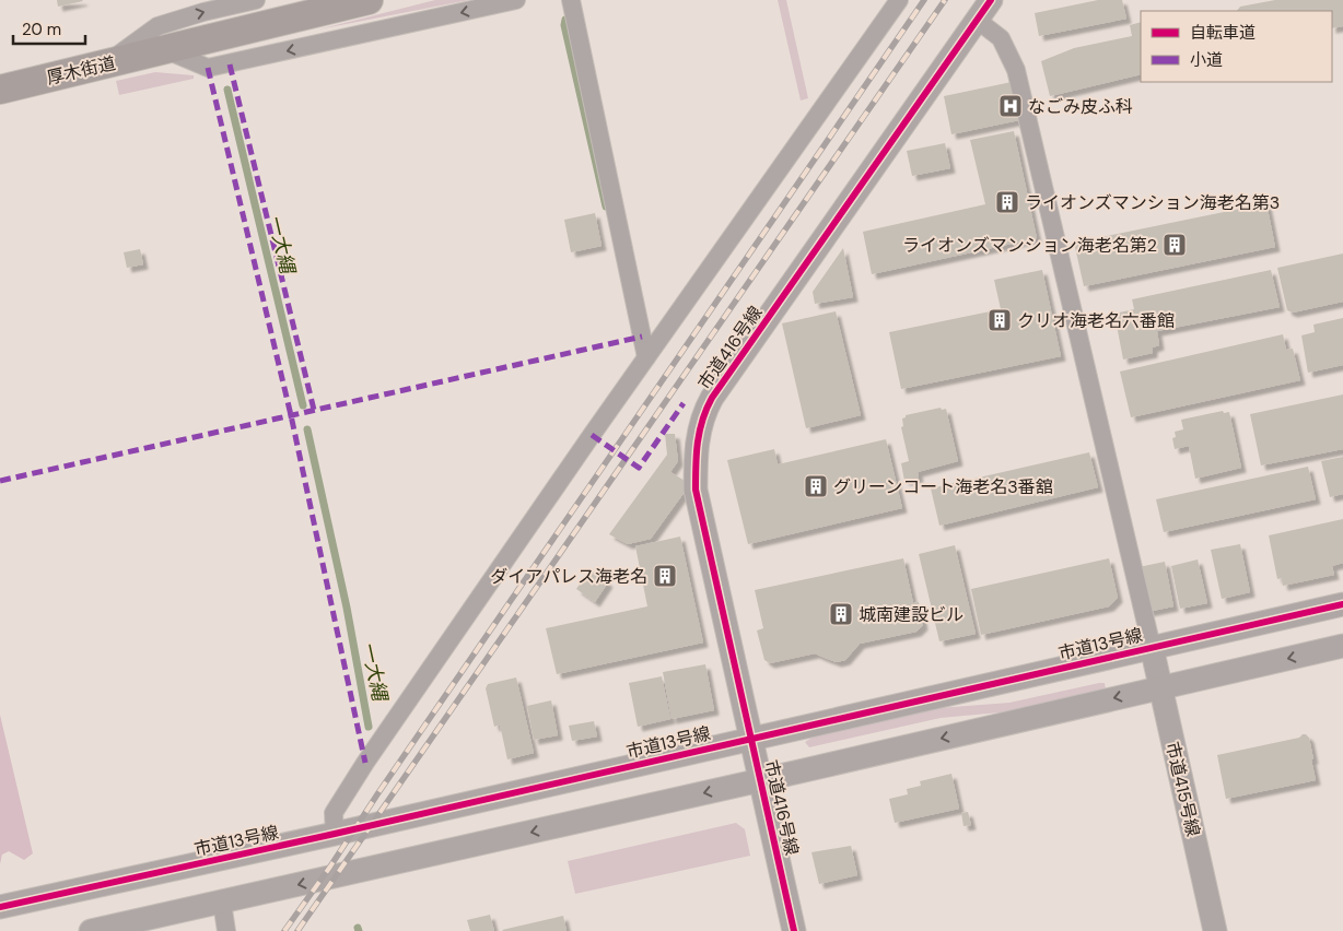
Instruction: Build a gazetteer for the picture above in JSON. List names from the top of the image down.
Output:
{
  "streets": {
    "main road": ["厚木街道"],
    "street": ["市道416号線", "市道13号線", "市道415号線"]
  },
  "crossings": [
    ["市道416号線", "市道13号線"],
    ["市道13号線", "市道415号線"]
  ],
  "water": ["一大縄"],
  "places": {
    "hospital": ["なごみ皮ふ科"],
    "building": [
      "ライオンズマンション海老名第3",
      "ライオンズマンション海老名第2",
      "クリオ海老名六番館",
      "グリーンコート海老名3番舘",
      "ダイアパレス海老名",
      "城南建設ビル"
    ]
  },
  "legend": ["自転車道", "小道"],
  "scale_bar": "20 m"
}
